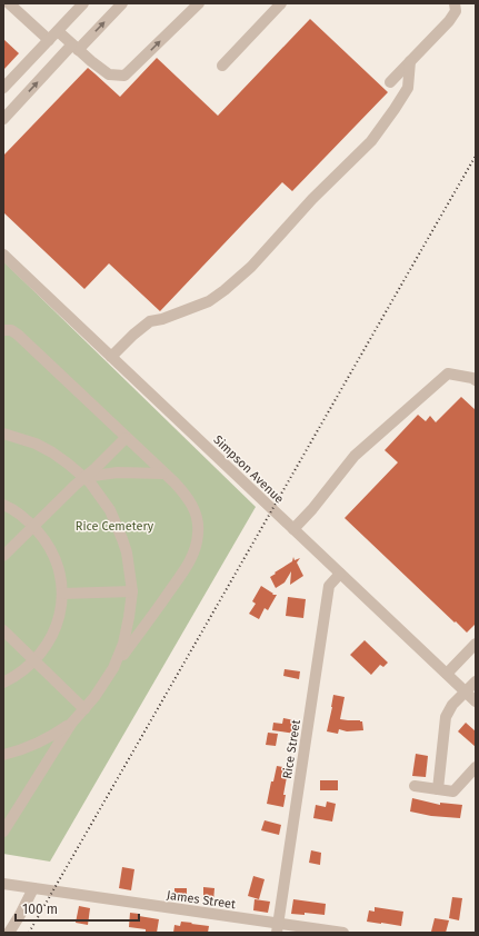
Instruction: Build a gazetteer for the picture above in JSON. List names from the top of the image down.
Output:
{
  "streets": {
    "street": ["Simpson Avenue", "Rice Street", "James Street"]
  },
  "crossings": [
    ["Simpson Avenue", "Rice Street"],
    ["Rice Street", "James Street"]
  ],
  "parks": ["Rice Cemetery"],
  "scale_bar": "100 m"
}
